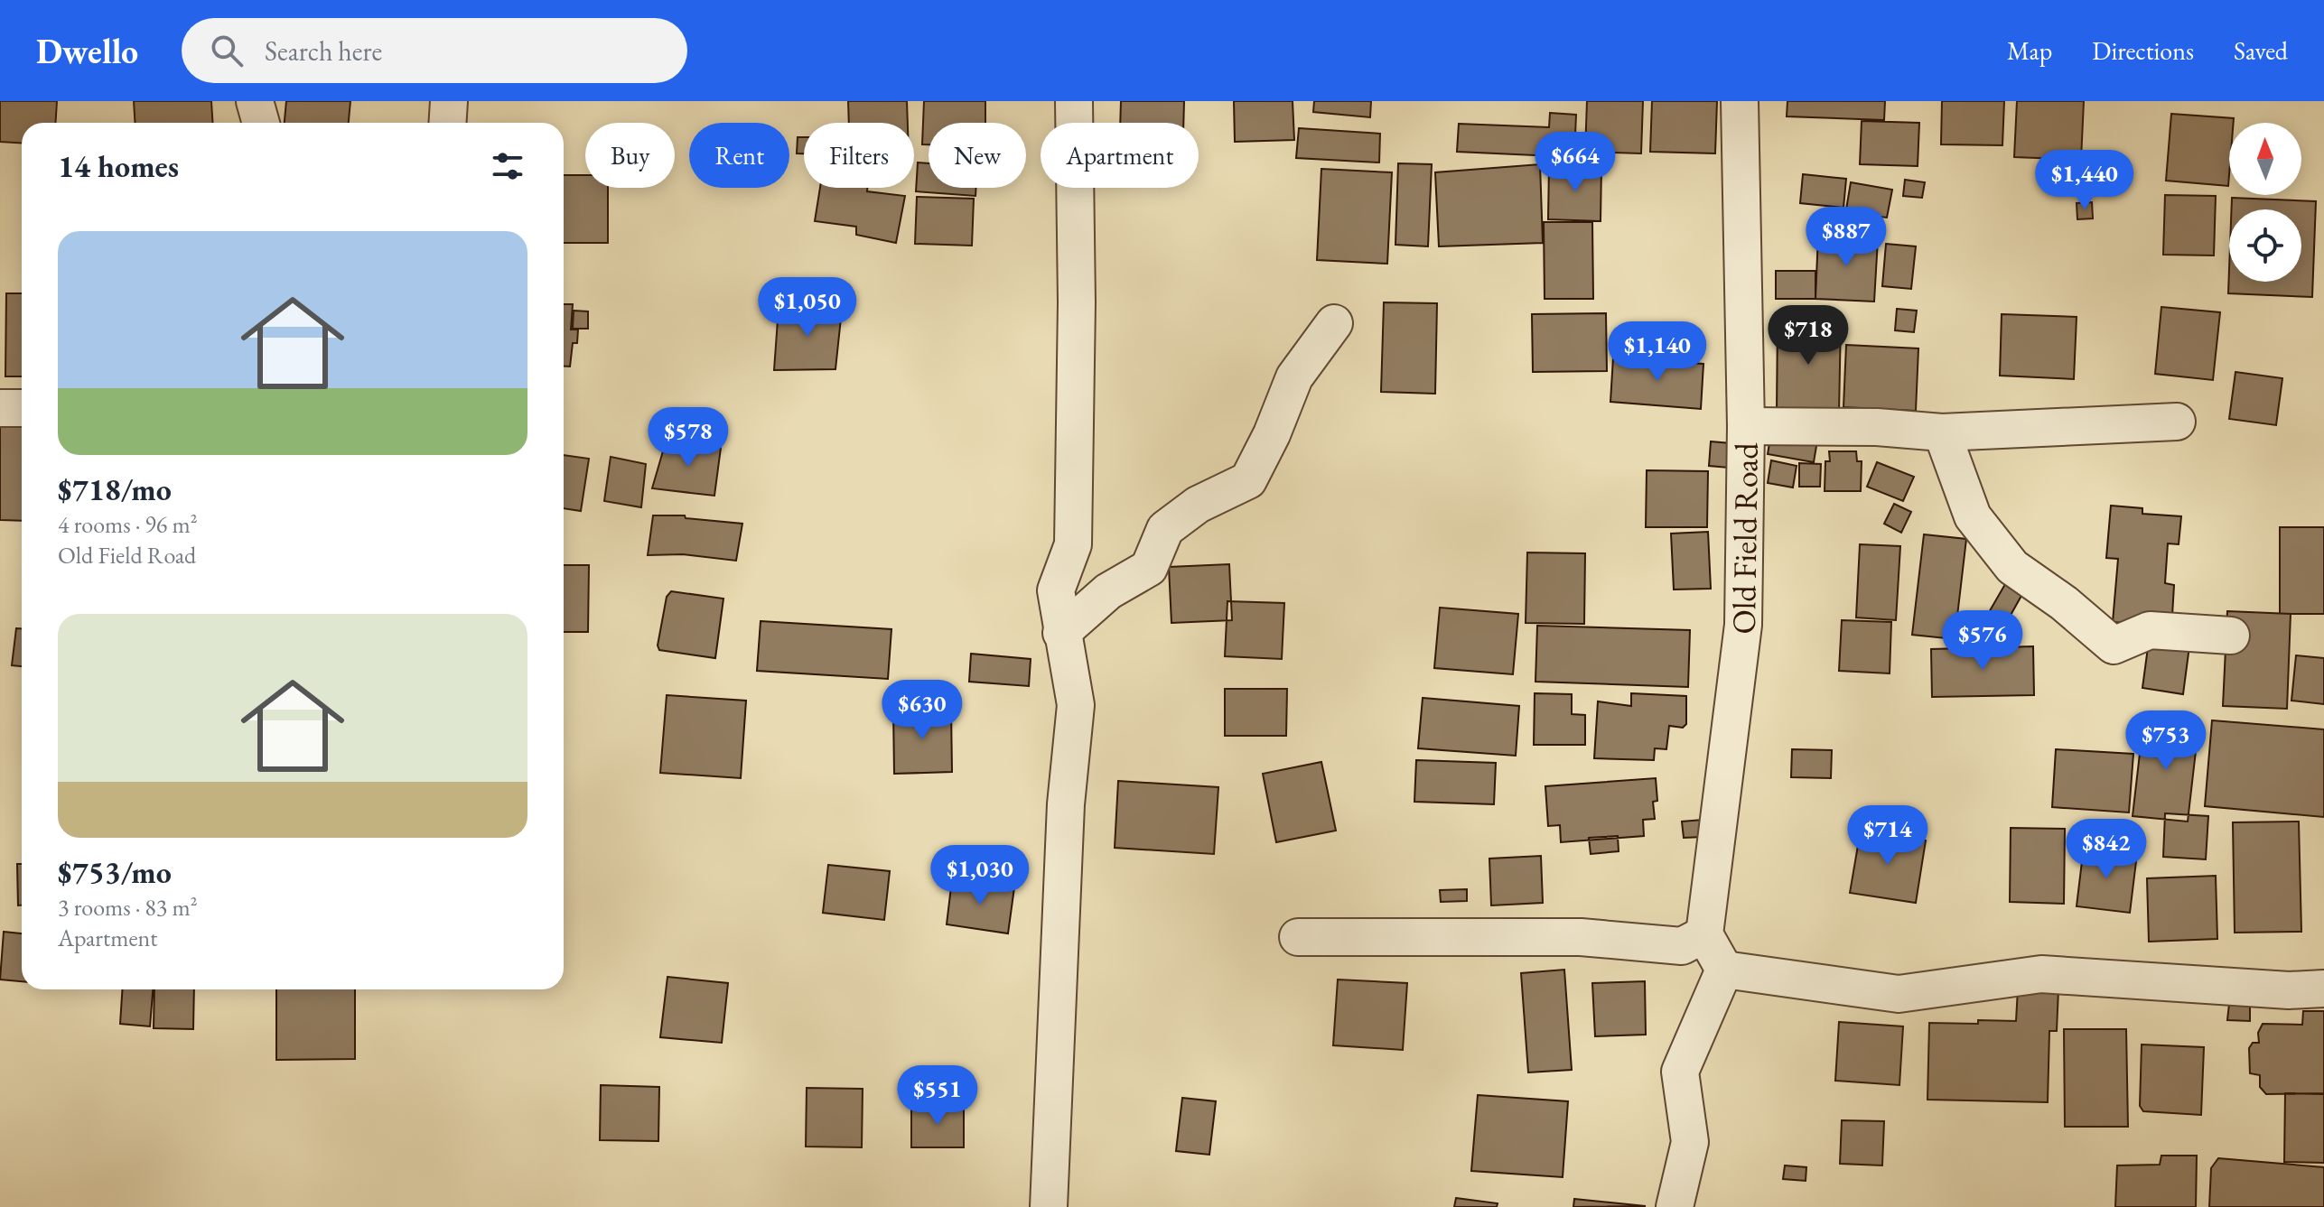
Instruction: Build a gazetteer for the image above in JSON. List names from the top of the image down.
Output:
{
  "streets": {
    "street": ["Old Field Road"]
  },
  "north": "top",
  "page": {
    "header": "Dwello",
    "search": "Search here",
    "nav": ["Map", "Directions", "Saved"],
    "chip": [
      "Buy",
      "Rent",
      "Filters",
      "New",
      "Apartment"
    ],
    "heading": "14 homes",
    "price": [
      "$664",
      "$1,440",
      "$887",
      "$1,050",
      "$718",
      "$1,140",
      "$578",
      "$576",
      "$630",
      "$753",
      "$714",
      "$842",
      "$1,030",
      "$551"
    ],
    "list": [
      {
        "name": "$718/mo",
        "note": "4 rooms · 96 m² · Old Field Road"
      },
      {
        "name": "$753/mo",
        "note": "3 rooms · 83 m² · Apartment"
      }
    ]
  }
}
